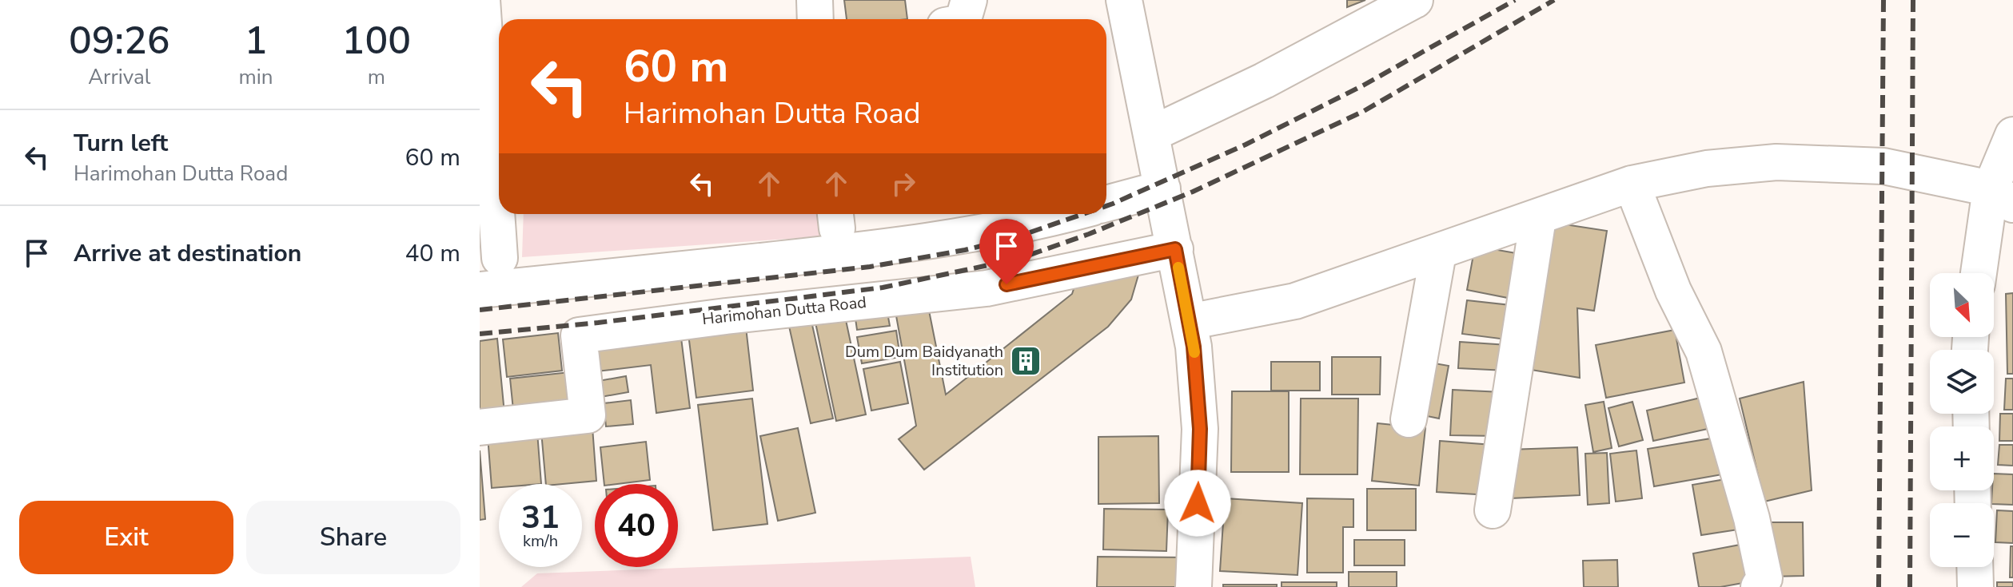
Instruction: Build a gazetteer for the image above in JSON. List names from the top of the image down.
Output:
{
  "streets": {
    "street": ["Harimohan Dutta Road"]
  },
  "places": {
    "building": ["Dum Dum Baidyanath Institution"]
  },
  "north": "bottom right",
  "page": {
    "eta": [
      "09:26",
      "Arrival",
      "1",
      "min",
      "100",
      "m"
    ],
    "turn": ["60 m", "Harimohan Dutta Road"],
    "list": [
      {
        "name": "Turn left",
        "note": "Harimohan Dutta Road",
        "value": "60 m"
      },
      {
        "name": "Arrive at destination",
        "value": "40 m"
      }
    ],
    "map_buttons": ["+", "−"],
    "speed": "31 km/h",
    "limit": "40",
    "buttons": ["Exit", "Share"]
  }
}
